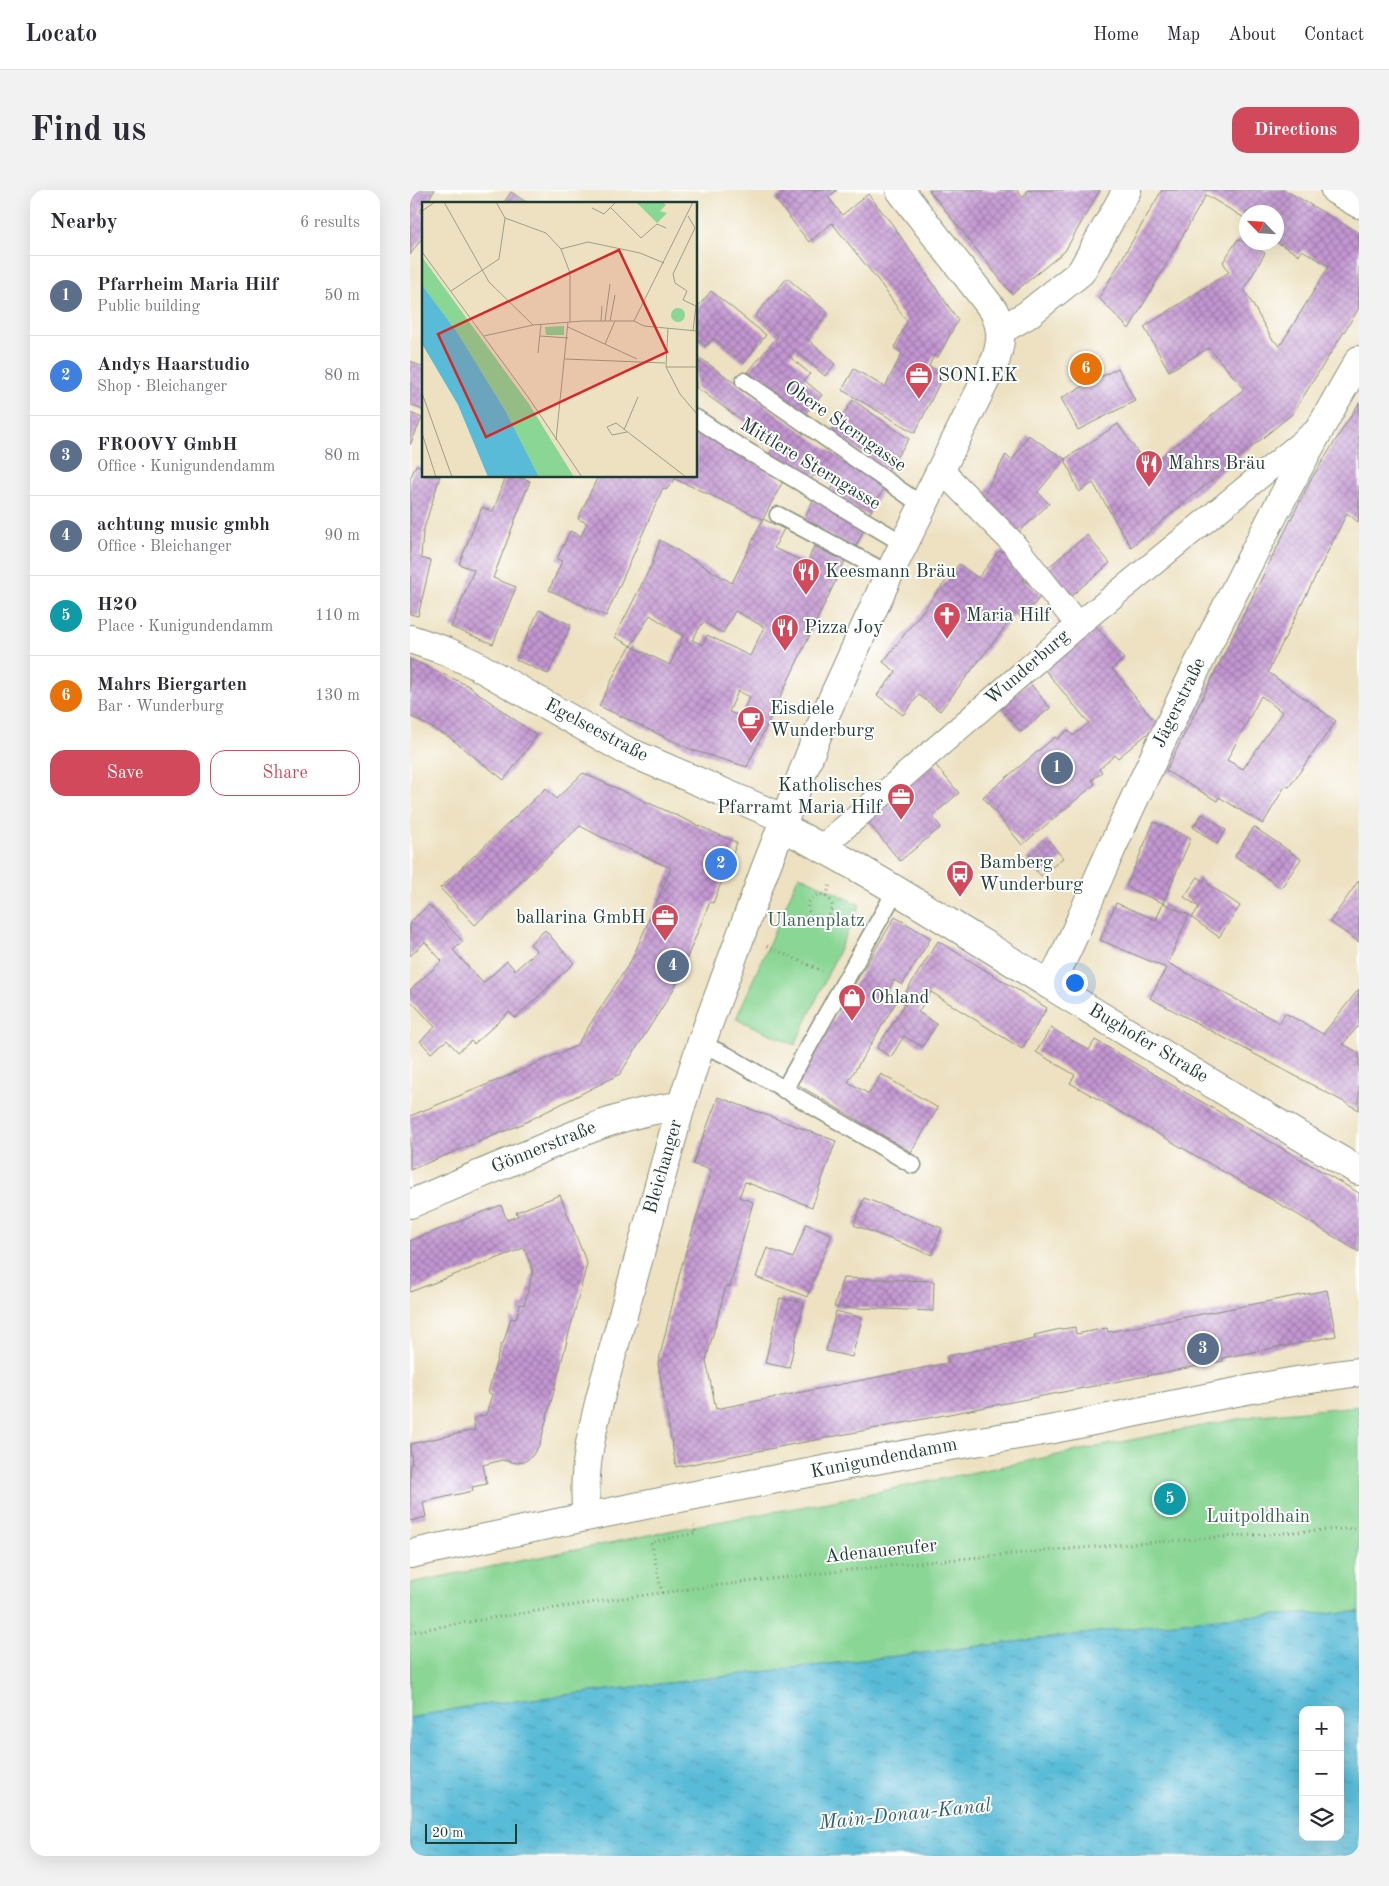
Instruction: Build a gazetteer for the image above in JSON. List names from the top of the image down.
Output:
{
  "streets": {
    "street": [
      "Wunderburg",
      "Jägerstraße",
      "Egelseestraße",
      "Bughofer Straße",
      "Gönnerstraße",
      "Bleichanger",
      "Kunigundendamm"
    ],
    "lane": ["Obere Sterngasse", "Mittlere Sterngasse"],
    "path": ["Adenauerufer"]
  },
  "crossings": [
    ["Wunderburg", "Jägerstraße"],
    ["Wunderburg", "Bughofer Straße"],
    ["Jägerstraße", "Bughofer Straße"],
    ["Egelseestraße", "Bughofer Straße"],
    ["Egelseestraße", "Bleichanger"],
    ["Bughofer Straße", "Bleichanger"],
    ["Gönnerstraße", "Bleichanger"],
    ["Bleichanger", "Kunigundendamm"]
  ],
  "water": ["Main-Donau-Kanal"],
  "parks": ["Ulanenplatz", "Luitpoldhain"],
  "places": {
    "office": ["SONI.EK", "Katholisches Pfarramt Maria Hilf", "ballarina GmbH"],
    "restaurant": ["Mahrs Bräu", "Keesmann Bräu", "Pizza Joy"],
    "church": ["Maria Hilf"],
    "cafe": ["Eisdiele Wunderburg"],
    "bus stop": ["Bamberg Wunderburg"],
    "shop": ["Ohland"]
  },
  "scale_bar": "20 m",
  "north": "top left",
  "page": {
    "header": "Locato",
    "nav": [
      "Home",
      "Map",
      "About",
      "Contact"
    ],
    "buttons": [
      "Directions",
      ["Save", "Share"]
    ],
    "title": "Find us",
    "heading": ["Nearby", "6 results"],
    "list": [
      {
        "mark": "1",
        "name": "Pfarrheim Maria Hilf",
        "note": "Public building",
        "value": "50 m"
      },
      {
        "mark": "2",
        "name": "Andys Haarstudio",
        "note": "Shop · Bleichanger",
        "value": "80 m"
      },
      {
        "mark": "3",
        "name": "FROOVY GmbH",
        "note": "Office · Kunigundendamm",
        "value": "80 m"
      },
      {
        "mark": "4",
        "name": "achtung music gmbh",
        "note": "Office · Bleichanger",
        "value": "90 m"
      },
      {
        "mark": "5",
        "name": "H2O",
        "note": "Place · Kunigundendamm",
        "value": "110 m"
      },
      {
        "mark": "6",
        "name": "Mahrs Biergarten",
        "note": "Bar · Wunderburg",
        "value": "130 m"
      }
    ],
    "pins": [
      "6",
      "1",
      "2",
      "4",
      "3",
      "5"
    ],
    "map_buttons": ["+", "−"],
    "scale": "20 m"
  }
}
